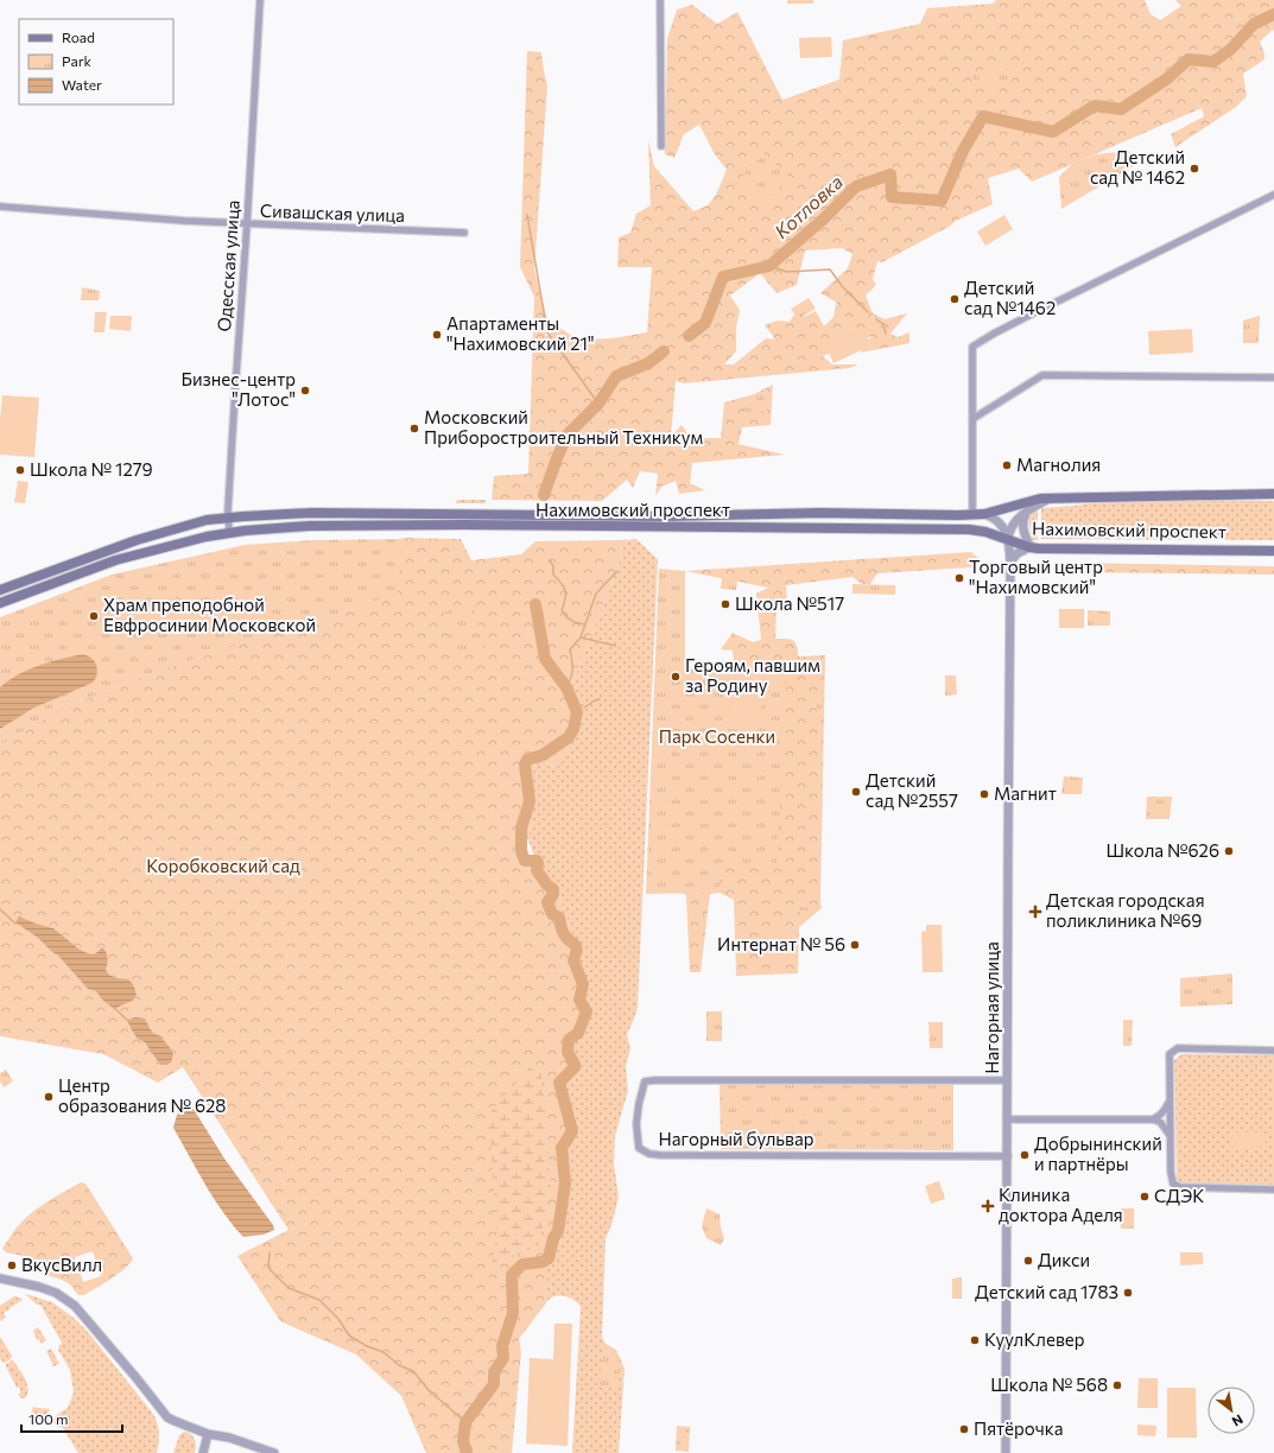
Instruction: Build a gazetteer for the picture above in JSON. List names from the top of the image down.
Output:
{
  "streets": {
    "main road": ["Нахимовский проспект"],
    "street": [
      "Сивашская улица",
      "Одесская улица",
      "Нагорная улица",
      "Нагорный бульвар"
    ]
  },
  "crossings": [
    ["Сивашская улица", "Одесская улица"],
    ["Одесская улица", "Нахимовский проспект"],
    ["Нахимовский проспект", "Нагорная улица"],
    ["Нагорная улица", "Нагорный бульвар"]
  ],
  "water": ["Котловка"],
  "parks": ["Парк Сосенки", "Коробковский сад"],
  "places": {
    "other": [
      "Детский сад № 1462",
      "Детский сад №1462",
      "Апартаменты \"Нахимовский 21\"",
      "Бизнес-центр \"Лотос\"",
      "Московский Приборостроительный Техникум",
      "Магнолия",
      "Школа № 1279",
      "Торговый центр \"Нахимовский\"",
      "Школа №517",
      "Храм преподобной Евфросинии Московской",
      "Героям, павшим за Родину",
      "Детский сад №2557",
      "Магнит",
      "Школа №626",
      "Интернат № 56",
      "Центр образования № 628",
      "Добрынинский и партнёры",
      "СДЭК",
      "Дикси",
      "ВкусВилл",
      "Детский сад 1783",
      "КуулКлевер",
      "Школа № 568",
      "Пятёрочка"
    ],
    "health": ["Детская городская поликлиника №69", "Клиника доктора Аделя"]
  },
  "legend": ["Road", "Park", "Water"],
  "scale_bar": "100 m",
  "north": "bottom right"
}
